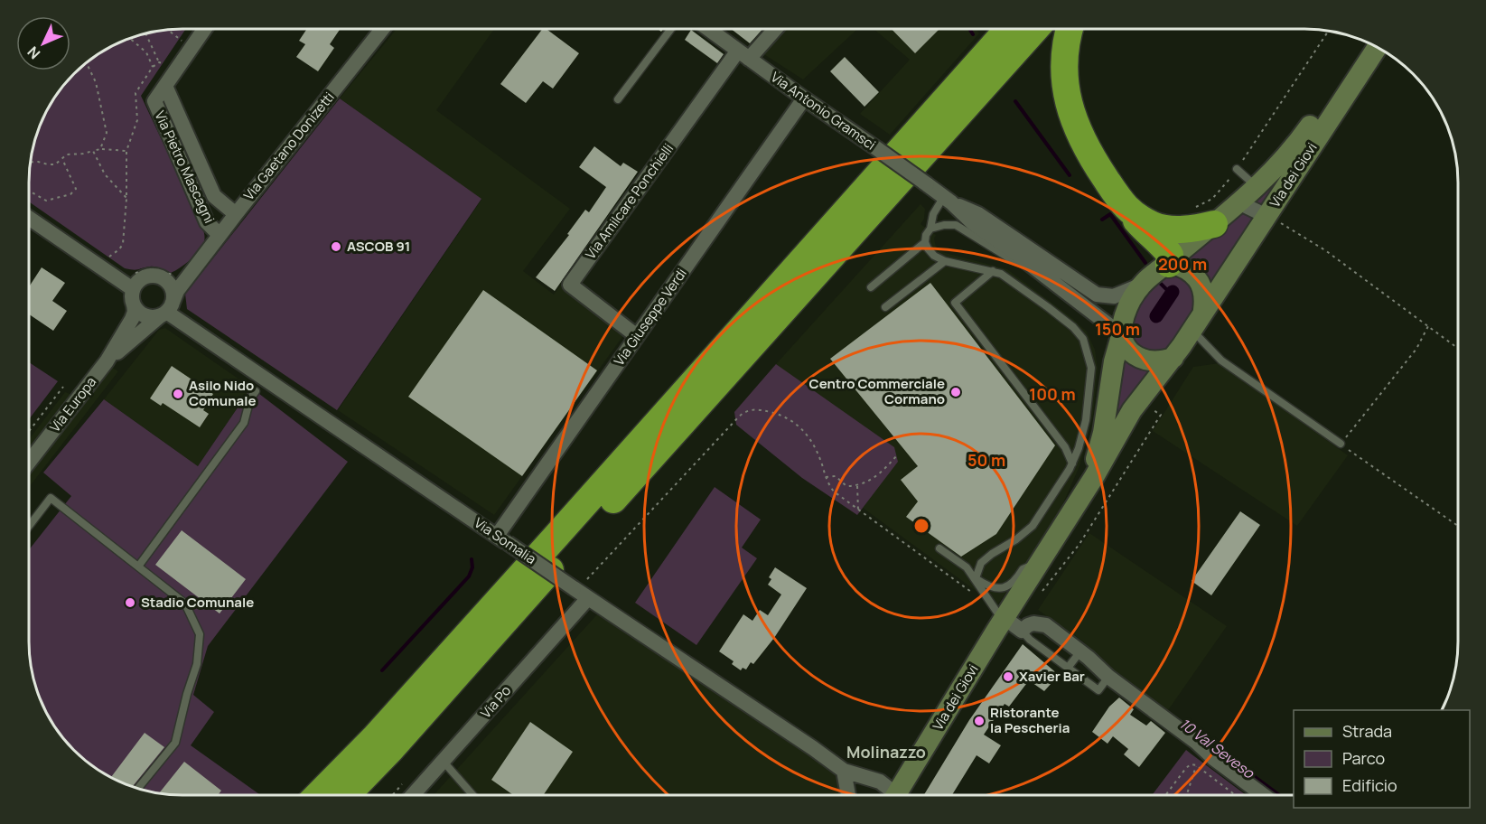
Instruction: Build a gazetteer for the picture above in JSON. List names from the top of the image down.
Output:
{
  "streets": {
    "main road": ["Via dei Giovi"],
    "street": [
      "Via Antonio Gramsci",
      "Via Gaetano Donizetti",
      "Via Pietro Mascagni",
      "Via Amilcare Ponchielli",
      "Via Giuseppe Verdi",
      "Via Europa",
      "Via Somalia",
      "Via Po"
    ]
  },
  "crossings": [
    ["Via Antonio Gramsci", "Via dei Giovi"],
    ["Via Antonio Gramsci", "Via Amilcare Ponchielli"],
    ["Via Antonio Gramsci", "Via Giuseppe Verdi"],
    ["Via Gaetano Donizetti", "Via Pietro Mascagni"],
    ["Via Gaetano Donizetti", "Via Europa"],
    ["Via Gaetano Donizetti", "Via Somalia"],
    ["Via Amilcare Ponchielli", "Via Giuseppe Verdi"],
    ["Via Giuseppe Verdi", "Via Somalia"],
    ["Via Europa", "Via Somalia"],
    ["Via Somalia", "Via Po"]
  ],
  "districts": ["Molinazzo"],
  "water": ["10 Val Seveso"],
  "places": [
    "ASCOB 91",
    "Centro Commerciale Cormano",
    "Asilo Nido Comunale",
    "Stadio Comunale",
    "Xavier Bar",
    "Ristorante la Pescheria"
  ],
  "legend": ["Strada", "Parco", "Edificio"],
  "north": "bottom left",
  "rings": [
    "200 m",
    "150 m",
    "100 m",
    "50 m"
  ]
}
